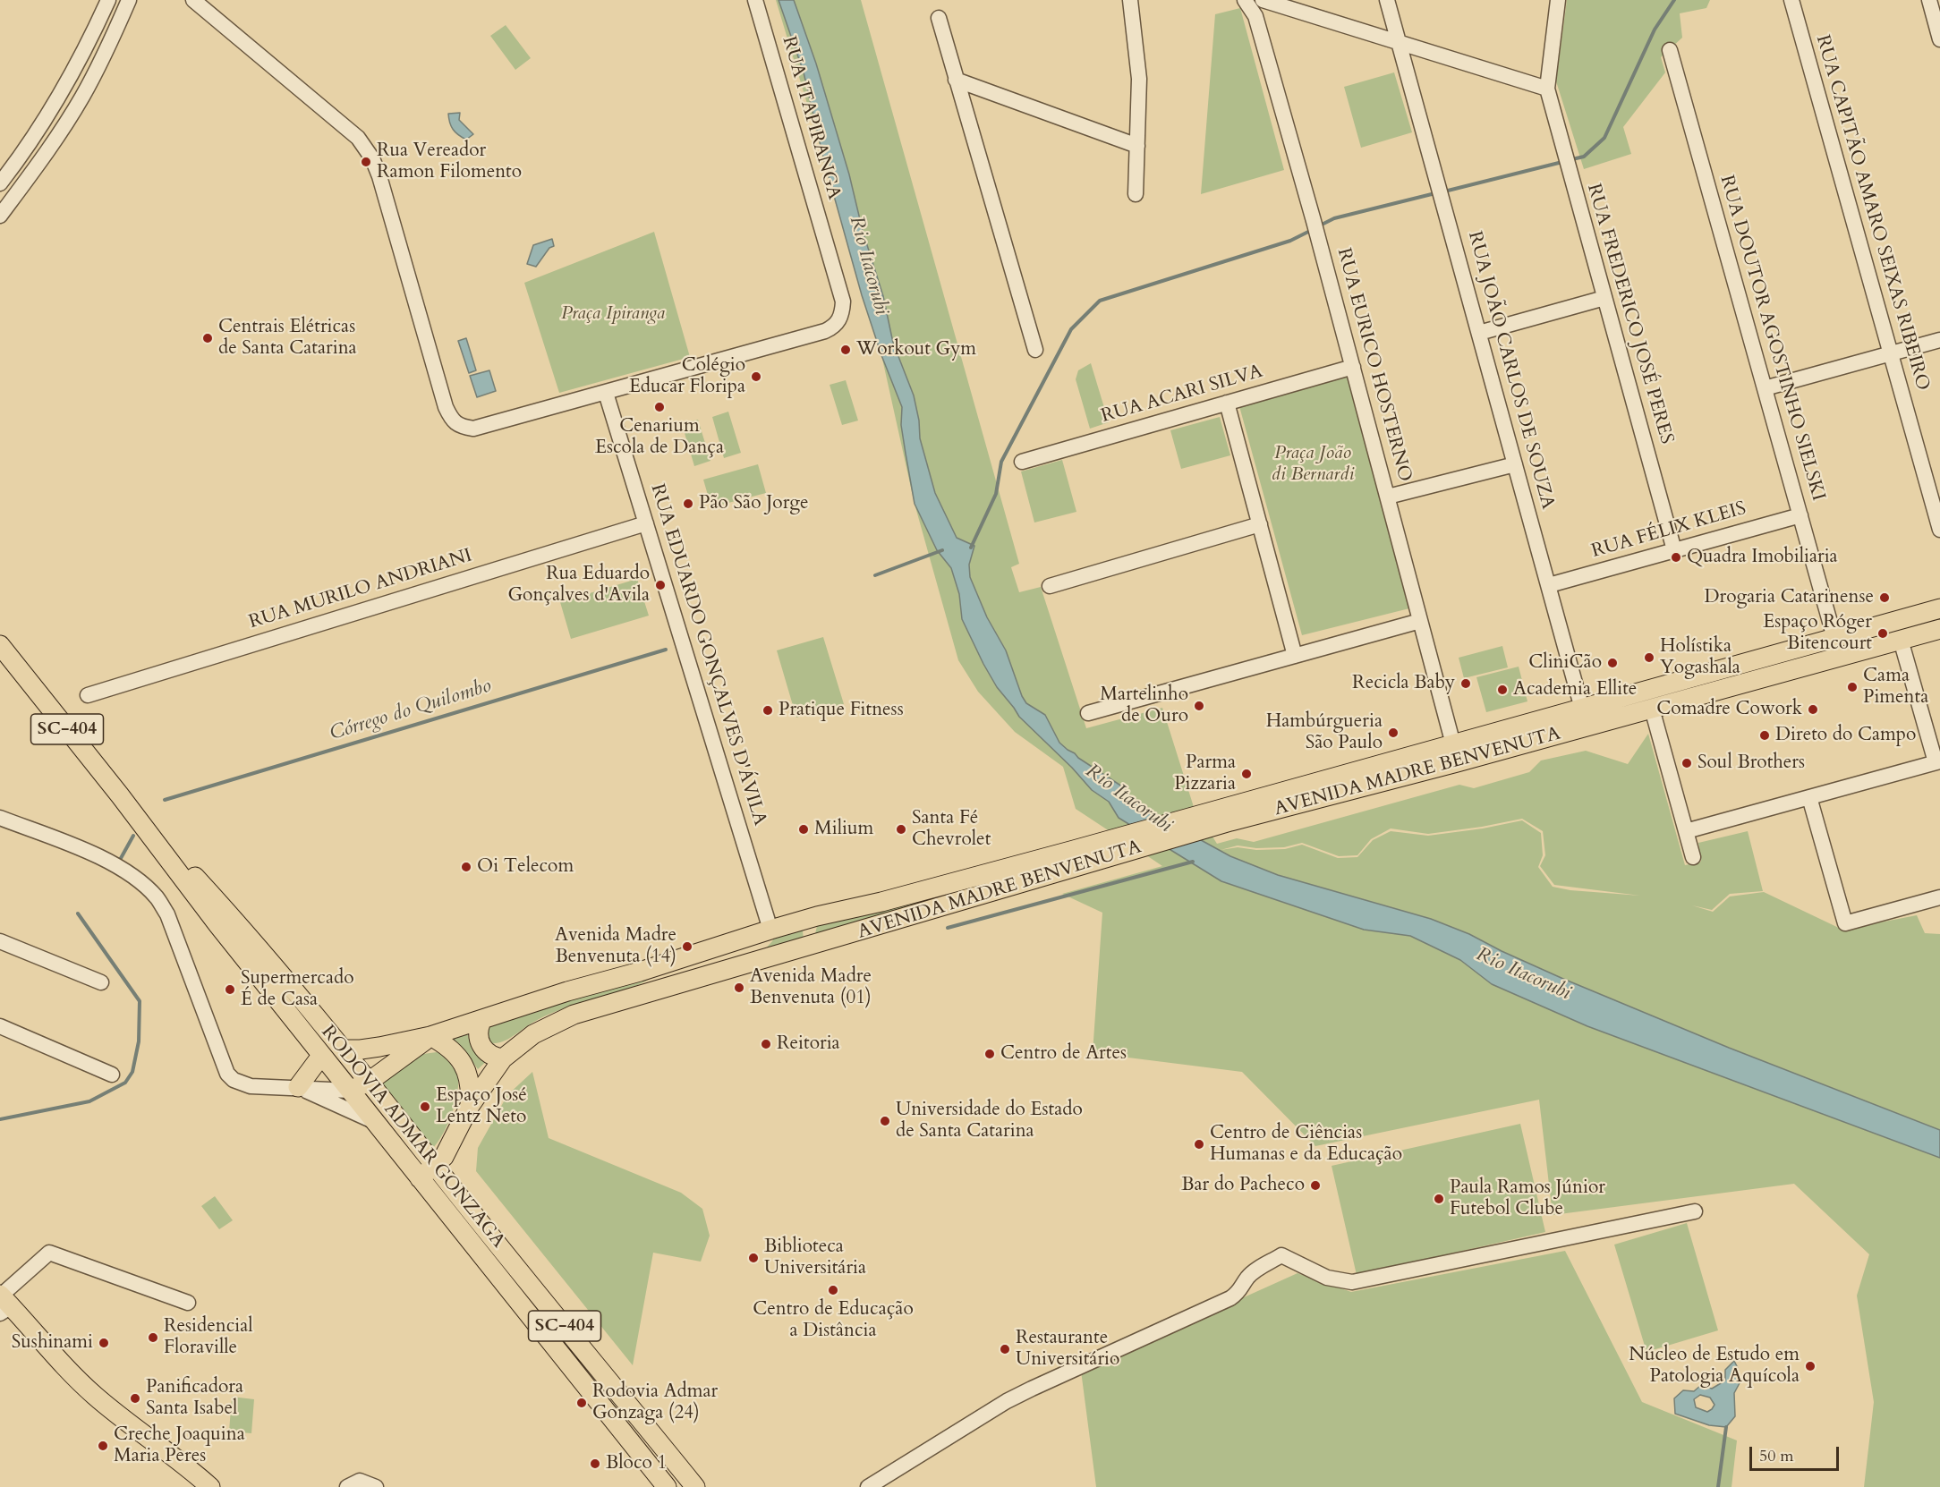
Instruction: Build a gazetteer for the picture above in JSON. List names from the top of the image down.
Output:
{
  "streets": {
    "main road": ["SC-404", "AVENIDA MADRE BENVENUTA", "RODOVIA ADMAR GONZAGA"],
    "street": [
      "RUA ITAPIRANGA",
      "RUA CAPITÃO AMARO SEIXAS RIBEIRO",
      "RUA FREDERICO JOSÉ PERES",
      "RUA DOUTOR AGOSTINHO SIELSKI",
      "RUA EURICO HOSTERNO",
      "RUA JOÃO CARLOS DE SOUZA",
      "RUA ACARI SILVA",
      "RUA FÉLIX KLEIS",
      "RUA MURILO ANDRIANI",
      "RUA EDUARDO GONÇALVES D'ÁVILA"
    ]
  },
  "crossings": [
    ["RUA ITAPIRANGA", "RUA EDUARDO GONÇALVES D'ÁVILA"],
    ["RUA FREDERICO JOSÉ PERES", "RUA FÉLIX KLEIS"],
    ["RUA DOUTOR AGOSTINHO SIELSKI", "RUA FÉLIX KLEIS"],
    ["RUA DOUTOR AGOSTINHO SIELSKI", "AVENIDA MADRE BENVENUTA"],
    ["RUA EURICO HOSTERNO", "RUA ACARI SILVA"],
    ["RUA EURICO HOSTERNO", "AVENIDA MADRE BENVENUTA"],
    ["RUA JOÃO CARLOS DE SOUZA", "RUA FÉLIX KLEIS"],
    ["RUA JOÃO CARLOS DE SOUZA", "AVENIDA MADRE BENVENUTA"],
    ["RUA MURILO ANDRIANI", "RUA EDUARDO GONÇALVES D'ÁVILA"],
    ["RUA EDUARDO GONÇALVES D'ÁVILA", "AVENIDA MADRE BENVENUTA"],
    ["AVENIDA MADRE BENVENUTA", "RODOVIA ADMAR GONZAGA"]
  ],
  "water": ["Rio Itacorubi", "Córrego do Quilombo"],
  "parks": ["Praça Ipiranga", "Praça João di Bernardi"],
  "places": [
    "Rua Vereador Ramon Filomento",
    "Centrais Elétricas de Santa Catarina",
    "Workout Gym",
    "Colégio Educar Floripa",
    "Cenarium Escola de Dança",
    "Pão São Jorge",
    "Quadra Imobiliaria",
    "Rua Eduardo Gonçalves d'Avila",
    "Drogaria Catarinense",
    "Espaço Róger Bitencourt",
    "Holístika Yogashala",
    "CliniCão",
    "Recicla Baby",
    "Cama Pimenta",
    "Academia Ellite",
    "Martelinho de Ouro",
    "Comadre Cowork",
    "Pratique Fitness",
    "Hambúrgueria São Paulo",
    "Direto do Campo",
    "Soul Brothers",
    "Parma Pizzaria",
    "Milium",
    "Santa Fé Chevrolet",
    "Oi Telecom",
    "Avenida Madre Benvenuta (14)",
    "Avenida Madre Benvenuta (01)",
    "Supermercado É de Casa",
    "Reitoria",
    "Centro de Artes",
    "Espaço José Lentz Neto",
    "Universidade do Estado de Santa Catarina",
    "Centro de Ciências Humanas e da Educação",
    "Bar do Pacheco",
    "Paula Ramos Júnior Futebol Clube",
    "Biblioteca Universitária",
    "Centro de Educação a Distância",
    "Residencial Floraville",
    "Sushinami",
    "Restaurante Universitário",
    "Núcleo de Estudo em Patologia Aquícola",
    "Panificadora Santa Isabel",
    "Rodovia Admar Gonzaga (24)",
    "Creche Joaquina Maria Peres",
    "Bloco 1"
  ],
  "scale_bar": "50 m"
}
